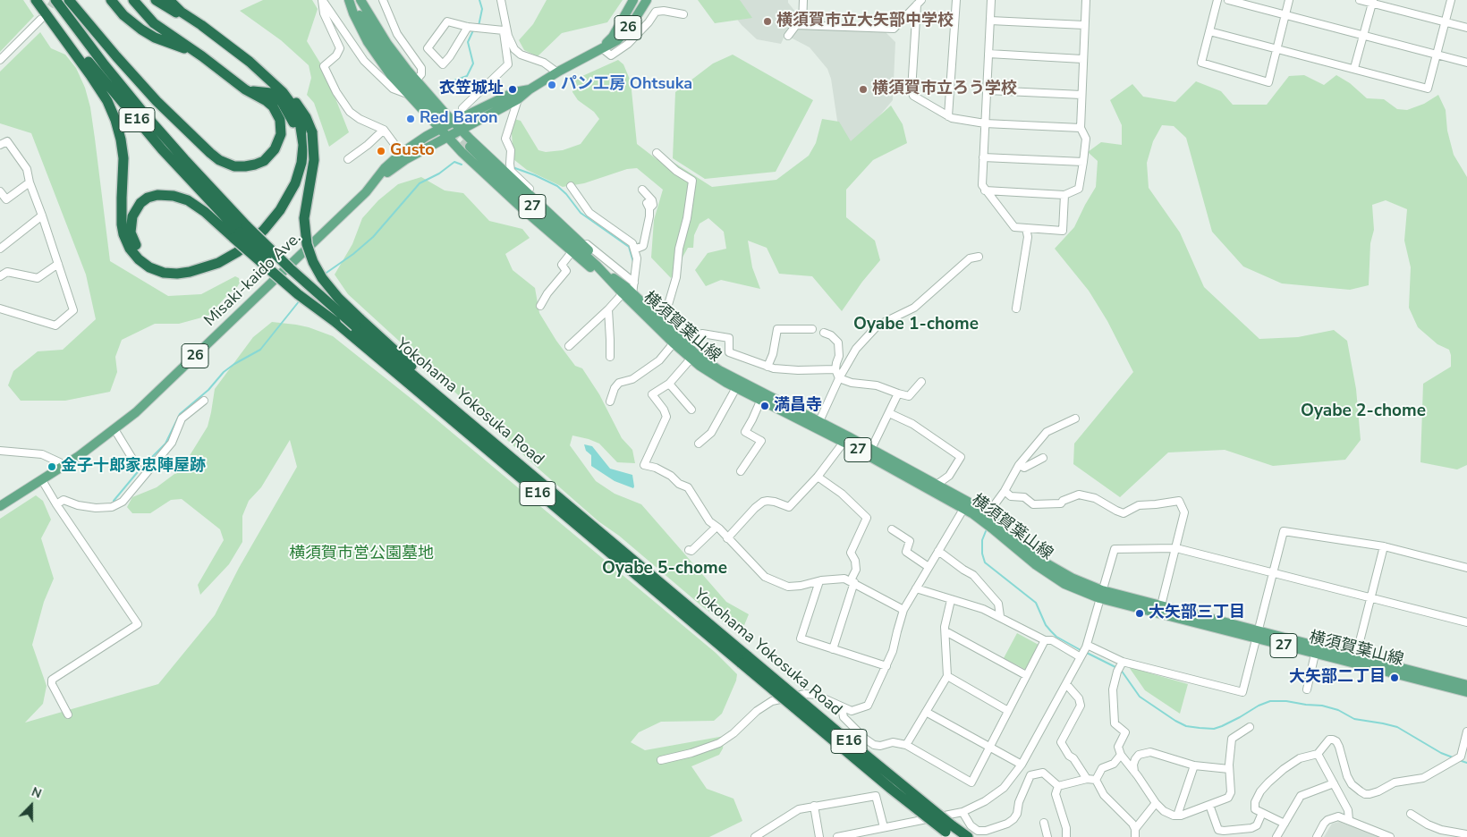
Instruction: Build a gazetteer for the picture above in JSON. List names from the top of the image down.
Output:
{
  "streets": {
    "highway": ["E16", "Yokohama Yokosuka Road"],
    "main road": [
      "26",
      "27",
      "Misaki-kaido Ave.",
      "横須賀葉山線"
    ]
  },
  "districts": ["Oyabe 1-chome", "Oyabe 2-chome", "Oyabe 5-chome"],
  "parks": ["横須賀市営公園墓地"],
  "places": [
    "横須賀市立大矢部中学校",
    "パン工房 Ohtsuka",
    "衣笠城址",
    "横須賀市立ろう学校",
    "Red Baron",
    "Gusto",
    "満昌寺",
    "金子十郎家忠陣屋跡",
    "大矢部三丁目",
    "大矢部二丁目"
  ],
  "north": "top"
}
